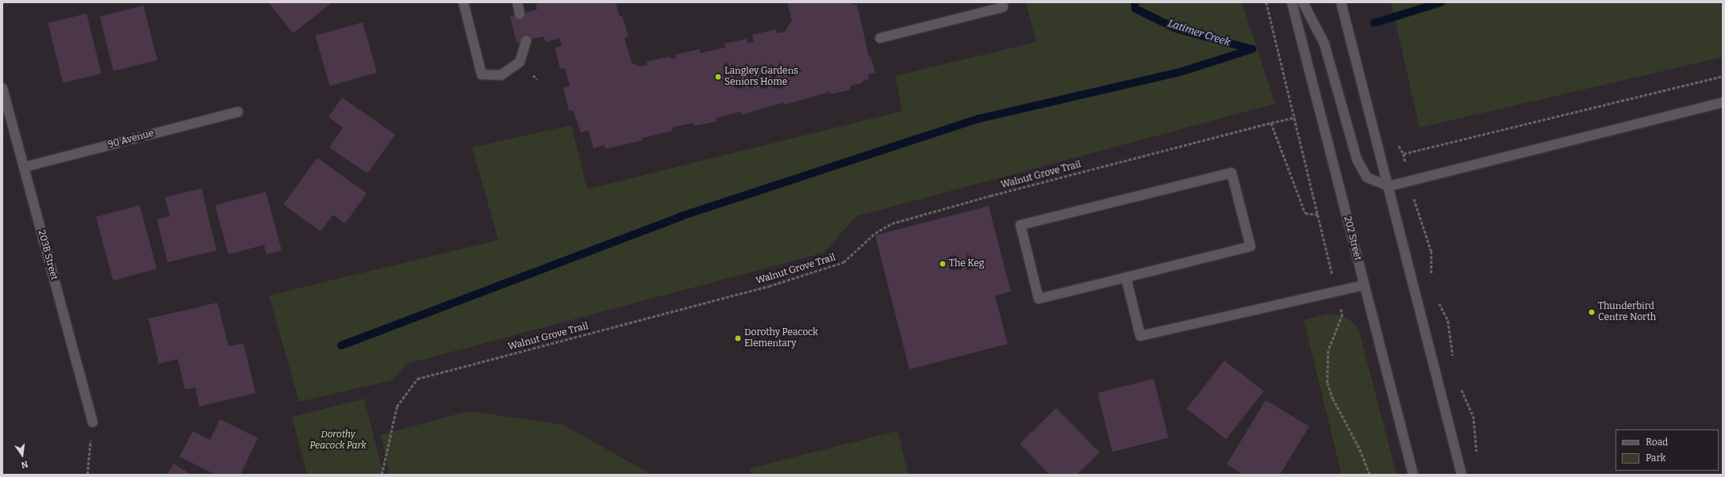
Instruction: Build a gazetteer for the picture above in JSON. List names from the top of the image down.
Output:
{
  "streets": {
    "main road": ["90 Avenue", "202 Street", "203B Street"],
    "path": ["Walnut Grove Trail"]
  },
  "crossings": [
    ["90 Avenue", "203B Street"]
  ],
  "water": ["Latimer Creek"],
  "parks": ["Dorothy Peacock Park"],
  "places": [
    "Langley Gardens Seniors Home",
    "The Keg",
    "Thunderbird Centre North",
    "Dorothy Peacock Elementary"
  ],
  "legend": ["Road", "Park"],
  "north": "bottom"
}
